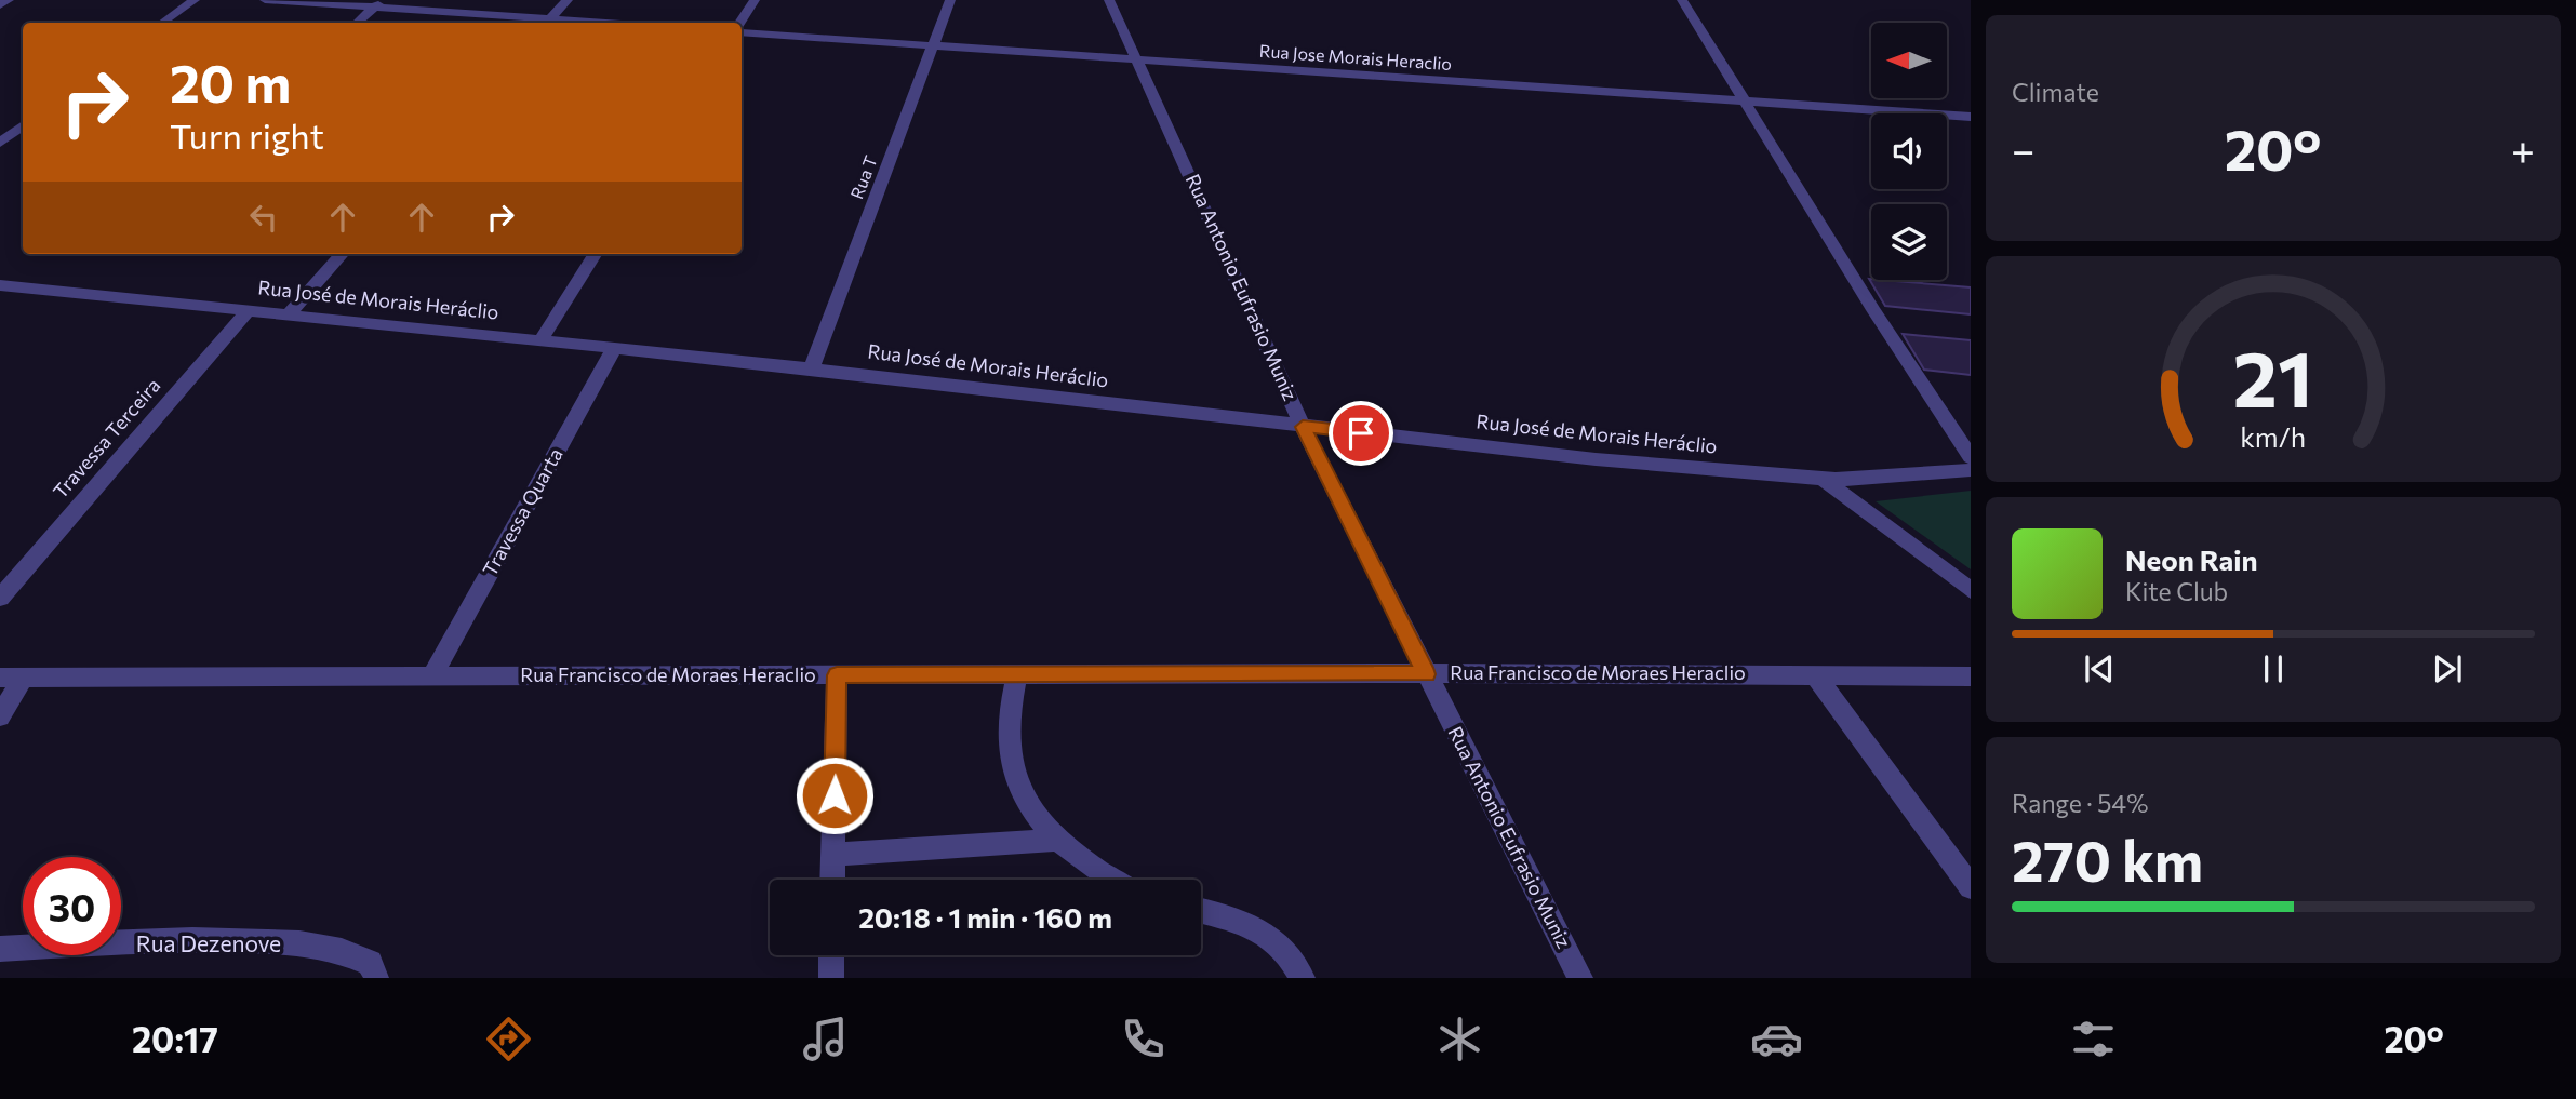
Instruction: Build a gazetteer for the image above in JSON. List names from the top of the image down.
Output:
{
  "streets": {
    "street": [
      "Rua Jose Morais Heraclio",
      "Rua T",
      "Rua Antonio Eufrasio Muniz",
      "Rua José de Morais Heráclio",
      "Travessa Terceira",
      "Travessa Quarta",
      "Rua Francisco de Moraes Heraclio",
      "Rua Dezenove"
    ]
  },
  "crossings": [
    ["Rua Jose Morais Heraclio", "Rua T"],
    ["Rua Jose Morais Heraclio", "Rua Antonio Eufrasio Muniz"],
    ["Rua T", "Rua José de Morais Heráclio"],
    ["Rua Antonio Eufrasio Muniz", "Rua José de Morais Heráclio"],
    ["Rua Antonio Eufrasio Muniz", "Rua Francisco de Moraes Heraclio"],
    ["Rua José de Morais Heráclio", "Travessa Terceira"],
    ["Rua José de Morais Heráclio", "Travessa Quarta"],
    ["Travessa Quarta", "Rua Francisco de Moraes Heraclio"]
  ],
  "north": "left",
  "page": {
    "tile": [
      "Climate",
      ["Range · 54%", "270 km"]
    ],
    "turn": ["20 m", "Turn right"],
    "heat": ["−", "20°", "+"],
    "song": ["Neon Rain", "Kite Club"],
    "limit": "30",
    "trip": "20:18 · 1 min · 160 m",
    "tabs": ["20:17", "20°"],
    "gauge": ["21", "km/h"]
  }
}
